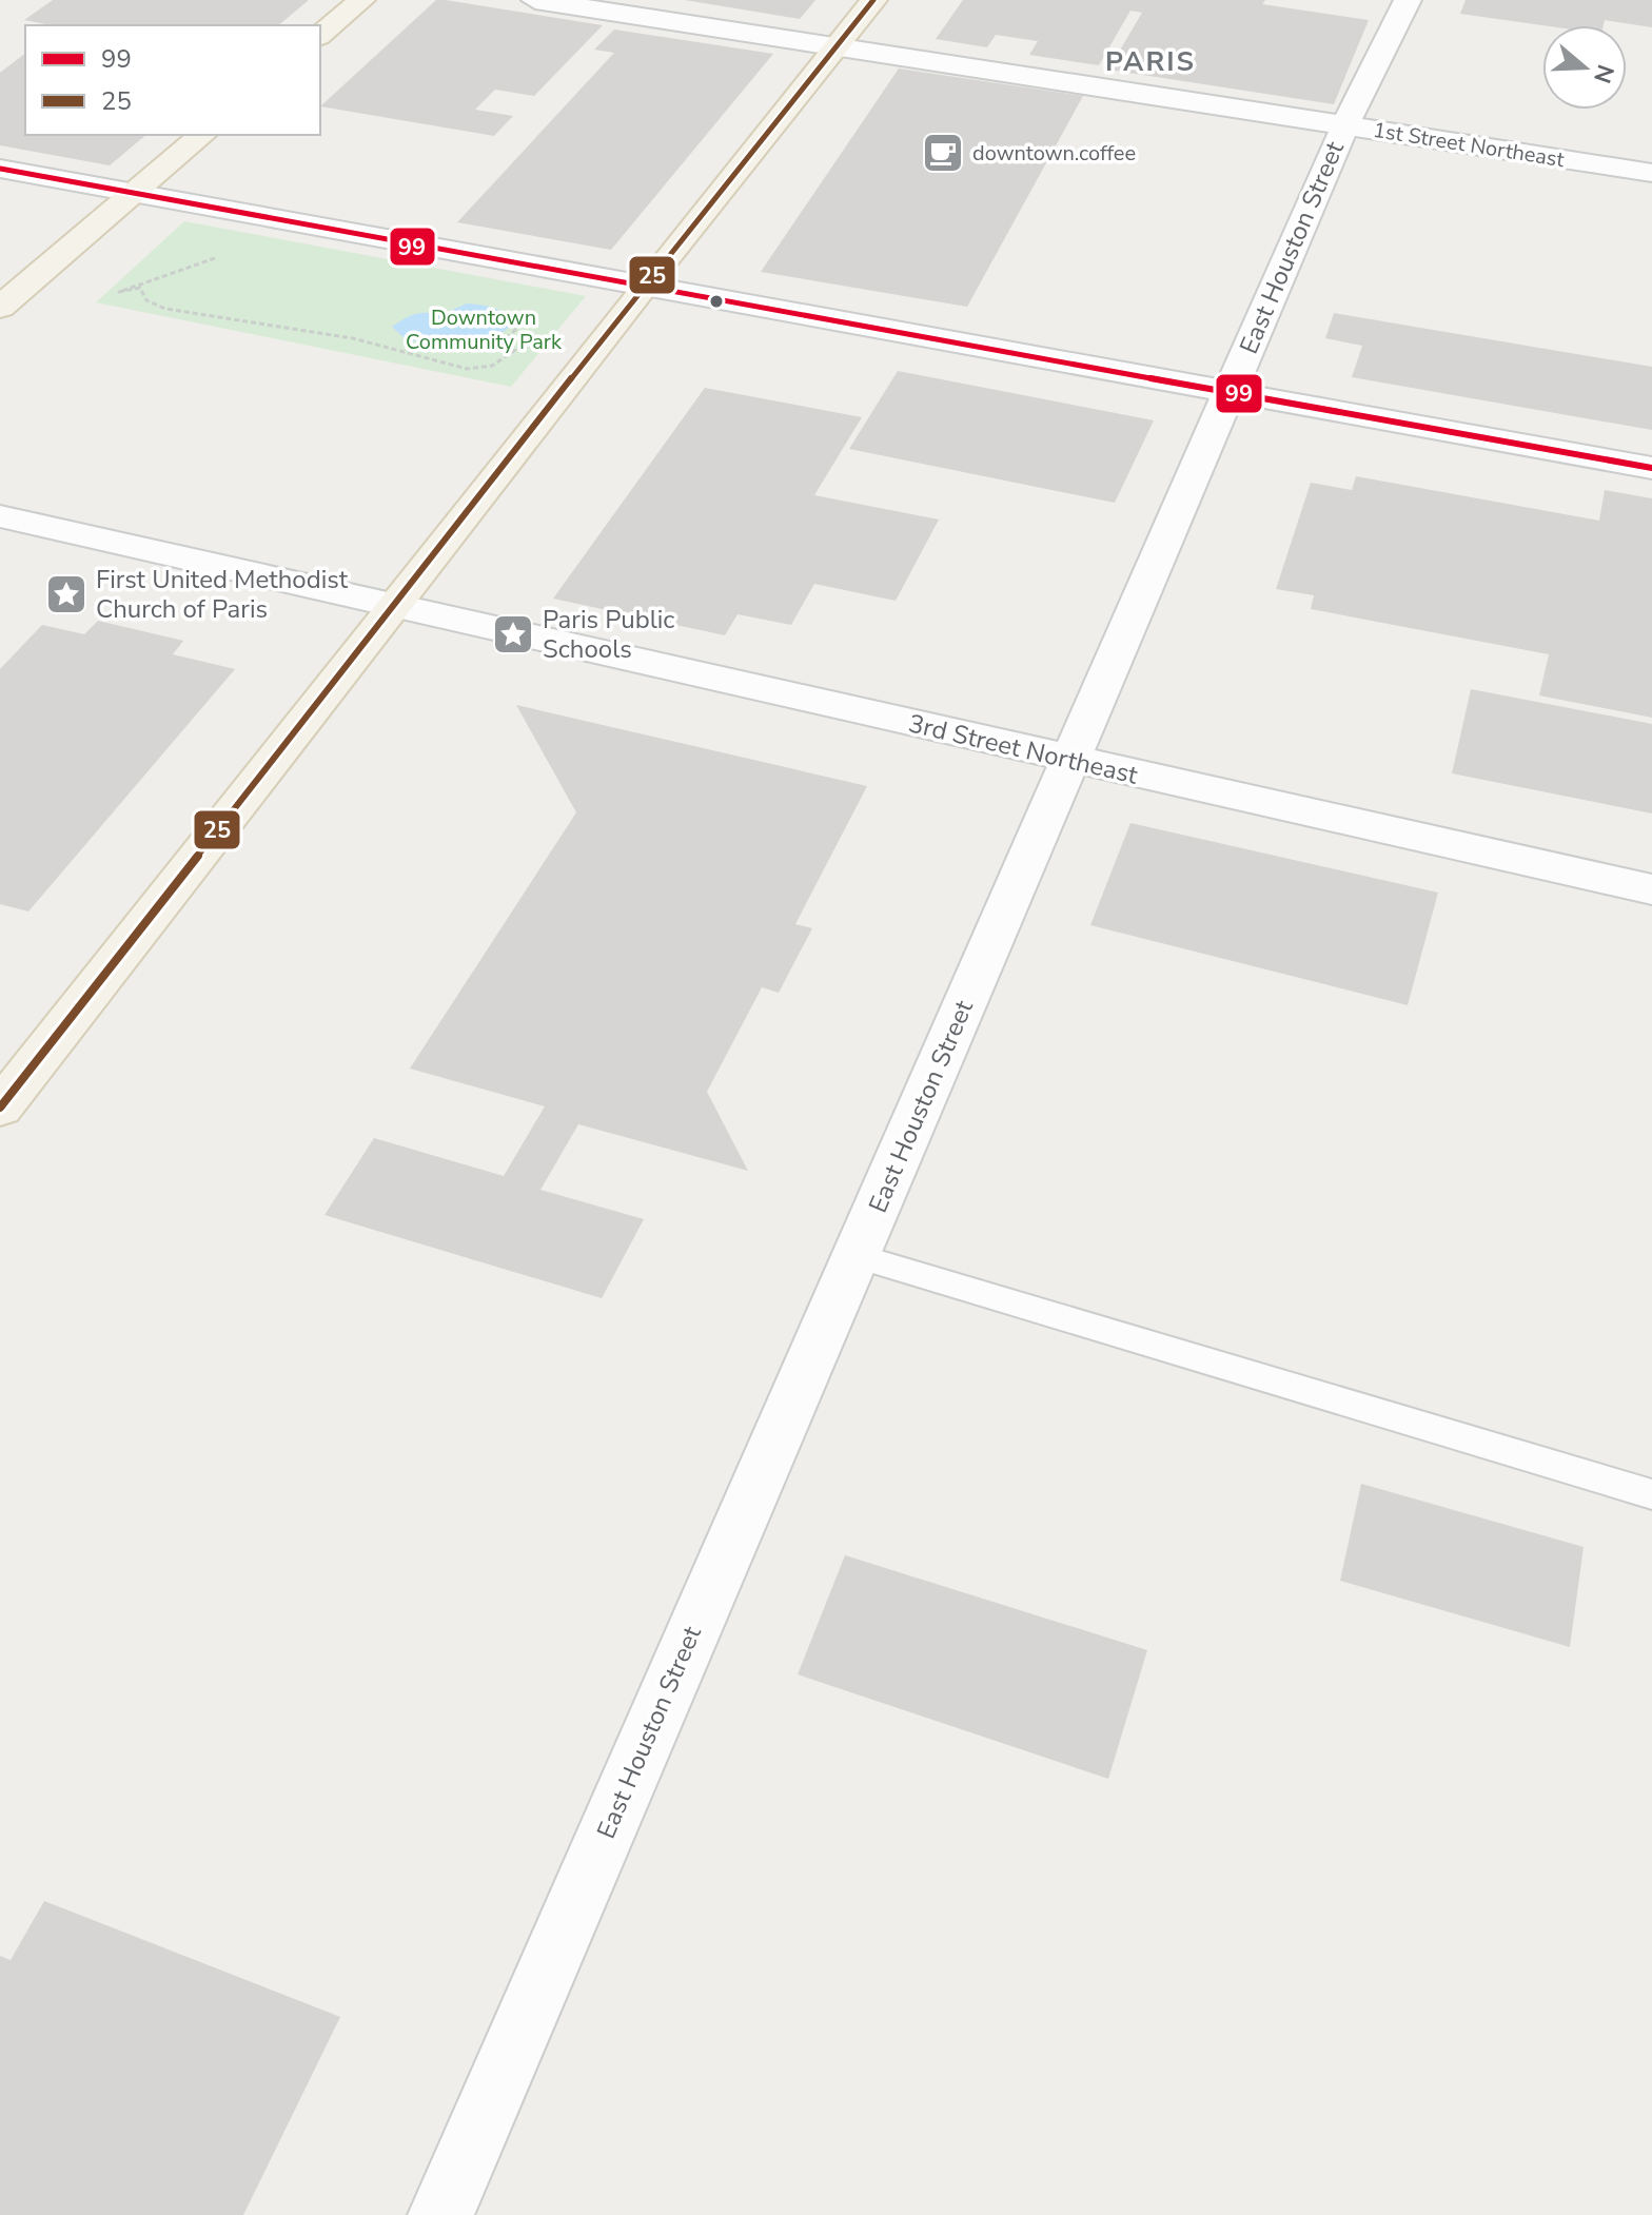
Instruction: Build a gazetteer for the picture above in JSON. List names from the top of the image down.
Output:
{
  "streets": {
    "street": ["1st Street Northeast", "East Houston Street", "3rd Street Northeast"]
  },
  "crossings": [
    ["1st Street Northeast", "East Houston Street"],
    ["East Houston Street", "3rd Street Northeast"]
  ],
  "districts": ["PARIS"],
  "parks": ["Downtown Community Park"],
  "places": {
    "cafe": ["downtown.coffee"],
    "place": ["First United Methodist Church of Paris", "Paris Public Schools"]
  },
  "lines": ["transit line 25", "transit line 99"],
  "legend": ["99", "25"],
  "north": "right"
}
